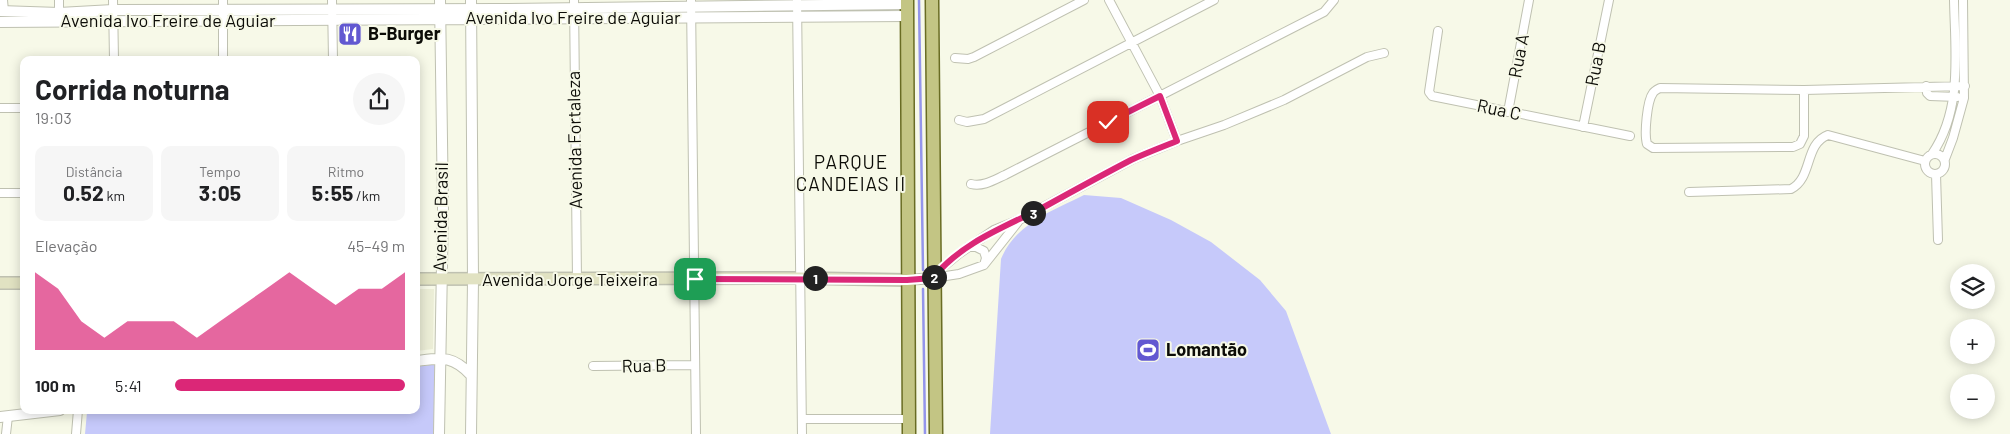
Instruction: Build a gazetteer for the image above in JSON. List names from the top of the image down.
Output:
{
  "streets": {
    "main road": ["Avenida Jorge Teixeira"],
    "street": [
      "Avenida Ivo Freire de Aguiar",
      "Rua A",
      "Rua B",
      "Rua C",
      "Avenida Fortaleza",
      "Avenida Brasil"
    ]
  },
  "crossings": [
    ["Avenida Ivo Freire de Aguiar", "Avenida Fortaleza"],
    ["Avenida Ivo Freire de Aguiar", "Avenida Brasil"],
    ["Rua A", "Rua C"],
    ["Rua B", "Rua C"],
    ["Avenida Fortaleza", "Avenida Jorge Teixeira"],
    ["Avenida Brasil", "Avenida Jorge Teixeira"]
  ],
  "districts": ["PARQUE CANDEIAS II"],
  "places": {
    "restaurant": ["B-Burger"],
    "sports": ["Lomantão"]
  },
  "page": {
    "heading": ["Corrida noturna", "19:03"],
    "stats": [
      ["Distância", "0.52 km"],
      ["Tempo", "3:05"],
      ["Ritmo", "5:55 /km"]
    ],
    "pins": ["3", "2", "1"],
    "chart": ["Elevação", "45–49 m"],
    "map_buttons": ["+", "−"],
    "list": [
      {
        "name": "100 m",
        "note": "5:41"
      }
    ]
  }
}
